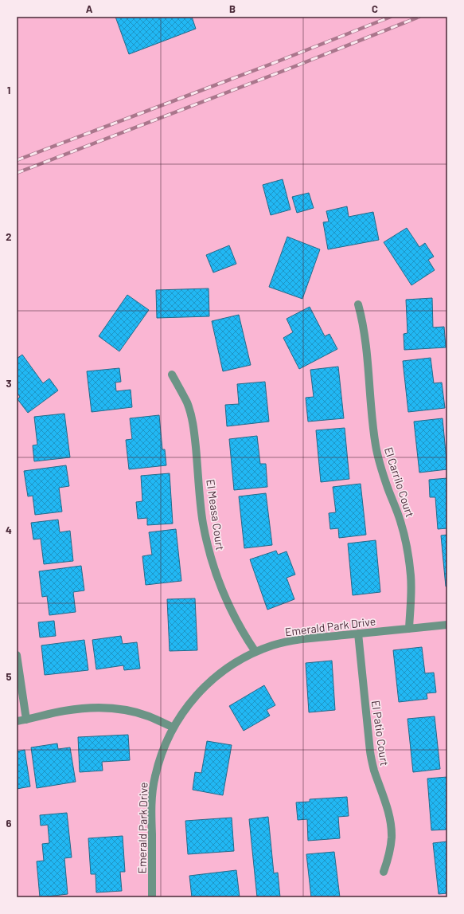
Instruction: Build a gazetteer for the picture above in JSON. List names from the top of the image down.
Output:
{
  "streets": {
    "street": [
      "El Carrilo Court",
      "El Measa Court",
      "Emerald Park Drive",
      "El Patio Court"
    ]
  },
  "crossings": [
    ["El Carrilo Court", "Emerald Park Drive"],
    ["El Measa Court", "Emerald Park Drive"],
    ["Emerald Park Drive", "El Patio Court"]
  ],
  "grid": {
    "columns": ["A", "B", "C"],
    "rows": [
      "1",
      "2",
      "3",
      "4",
      "5",
      "6"
    ]
  }
}
